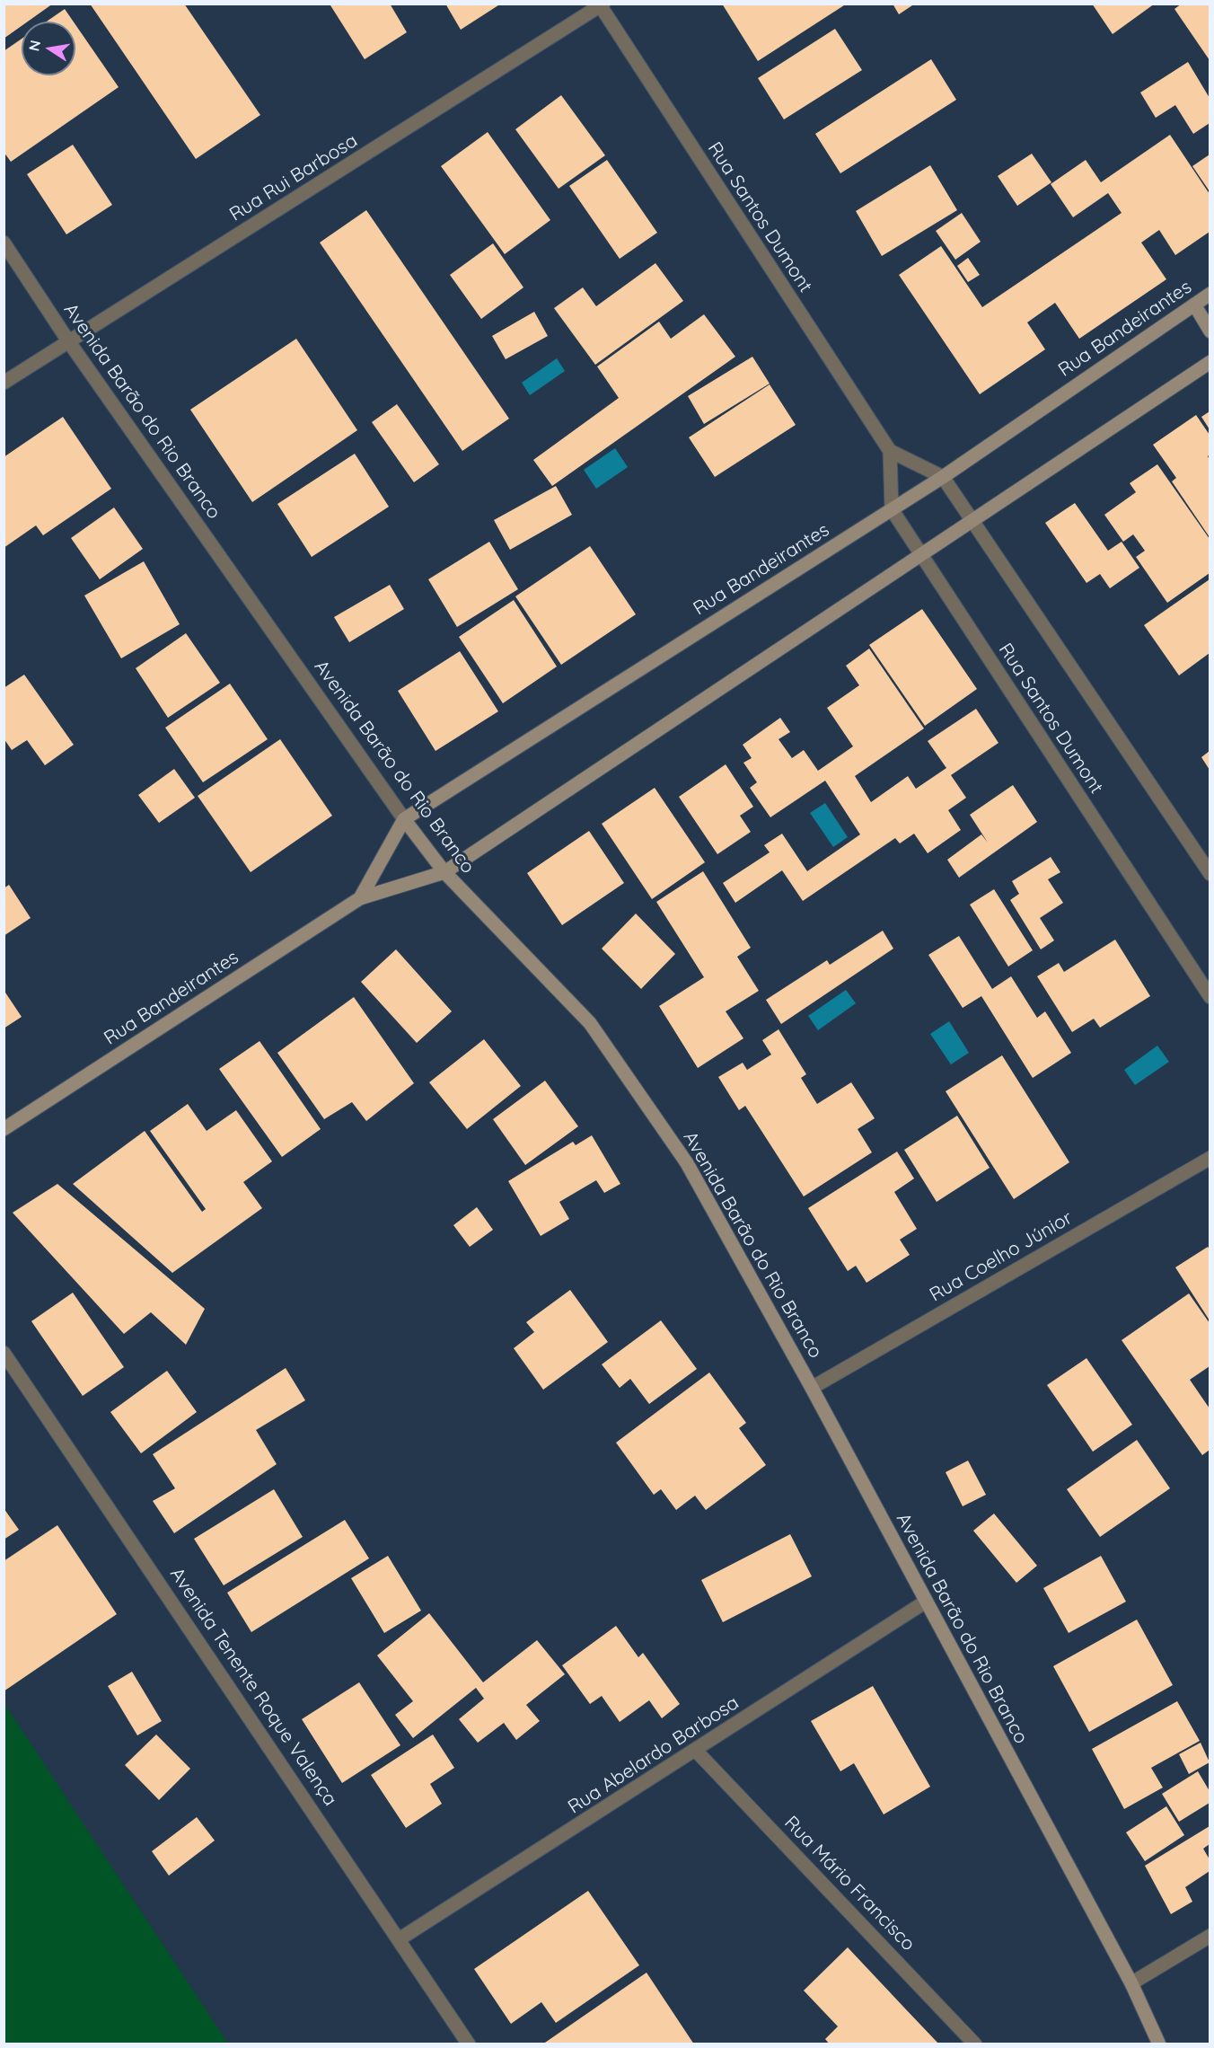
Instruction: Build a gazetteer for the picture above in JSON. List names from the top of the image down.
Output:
{
  "streets": {
    "street": [
      "Rua Rui Barbosa",
      "Rua Santos Dumont",
      "Rua Bandeirantes",
      "Avenida Barão do Rio Branco",
      "Rua Coelho Júnior",
      "Avenida Tenente Roque Valença",
      "Rua Abelardo Barbosa",
      "Rua Mário Francisco"
    ]
  },
  "crossings": [
    ["Rua Rui Barbosa", "Rua Santos Dumont"],
    ["Rua Rui Barbosa", "Avenida Barão do Rio Branco"],
    ["Rua Santos Dumont", "Rua Bandeirantes"],
    ["Rua Bandeirantes", "Avenida Barão do Rio Branco"],
    ["Avenida Barão do Rio Branco", "Rua Coelho Júnior"],
    ["Avenida Barão do Rio Branco", "Rua Abelardo Barbosa"],
    ["Avenida Tenente Roque Valença", "Rua Abelardo Barbosa"],
    ["Rua Abelardo Barbosa", "Rua Mário Francisco"]
  ],
  "north": "left"
}
